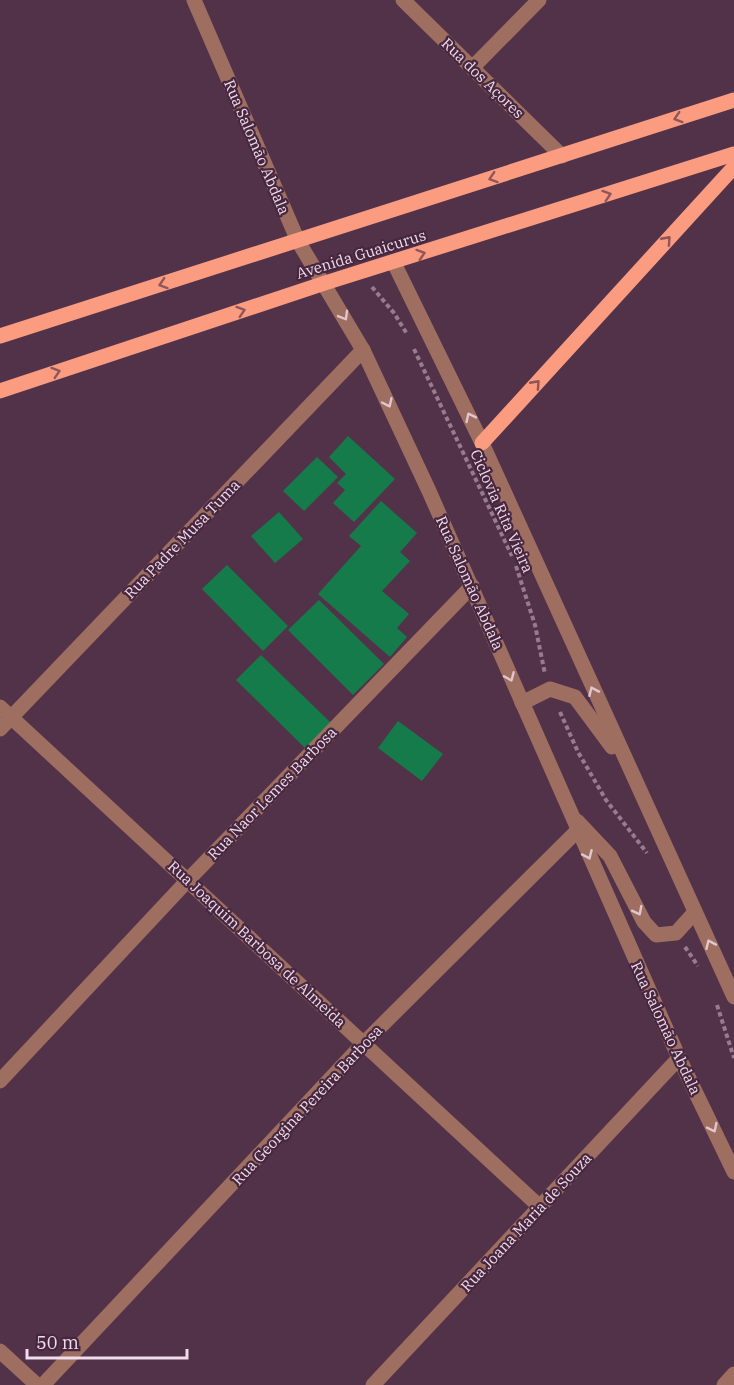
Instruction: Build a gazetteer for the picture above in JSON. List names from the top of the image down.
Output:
{
  "streets": {
    "main road": ["Avenida Guaicurus"],
    "street": [
      "Rua dos Açores",
      "Rua Salomão Abdala",
      "Rua Padre Musa Tuma",
      "Rua Naor Lemes Barbosa",
      "Rua Joaquim Barbosa de Almeida",
      "Rua Georgina Pereira Barbosa",
      "Rua Joana Maria de Souza"
    ],
    "path": ["Ciclovia Rita Vieira"]
  },
  "crossings": [
    ["Rua dos Açores", "Avenida Guaicurus"],
    ["Rua Salomão Abdala", "Avenida Guaicurus"],
    ["Rua Salomão Abdala", "Rua Padre Musa Tuma"],
    ["Rua Salomão Abdala", "Rua Naor Lemes Barbosa"],
    ["Rua Salomão Abdala", "Rua Georgina Pereira Barbosa"],
    ["Rua Salomão Abdala", "Rua Joana Maria de Souza"],
    ["Rua Padre Musa Tuma", "Rua Joaquim Barbosa de Almeida"],
    ["Rua Naor Lemes Barbosa", "Rua Joaquim Barbosa de Almeida"],
    ["Rua Joaquim Barbosa de Almeida", "Rua Georgina Pereira Barbosa"],
    ["Rua Joaquim Barbosa de Almeida", "Rua Joana Maria de Souza"]
  ],
  "scale_bar": "50 m"
}
